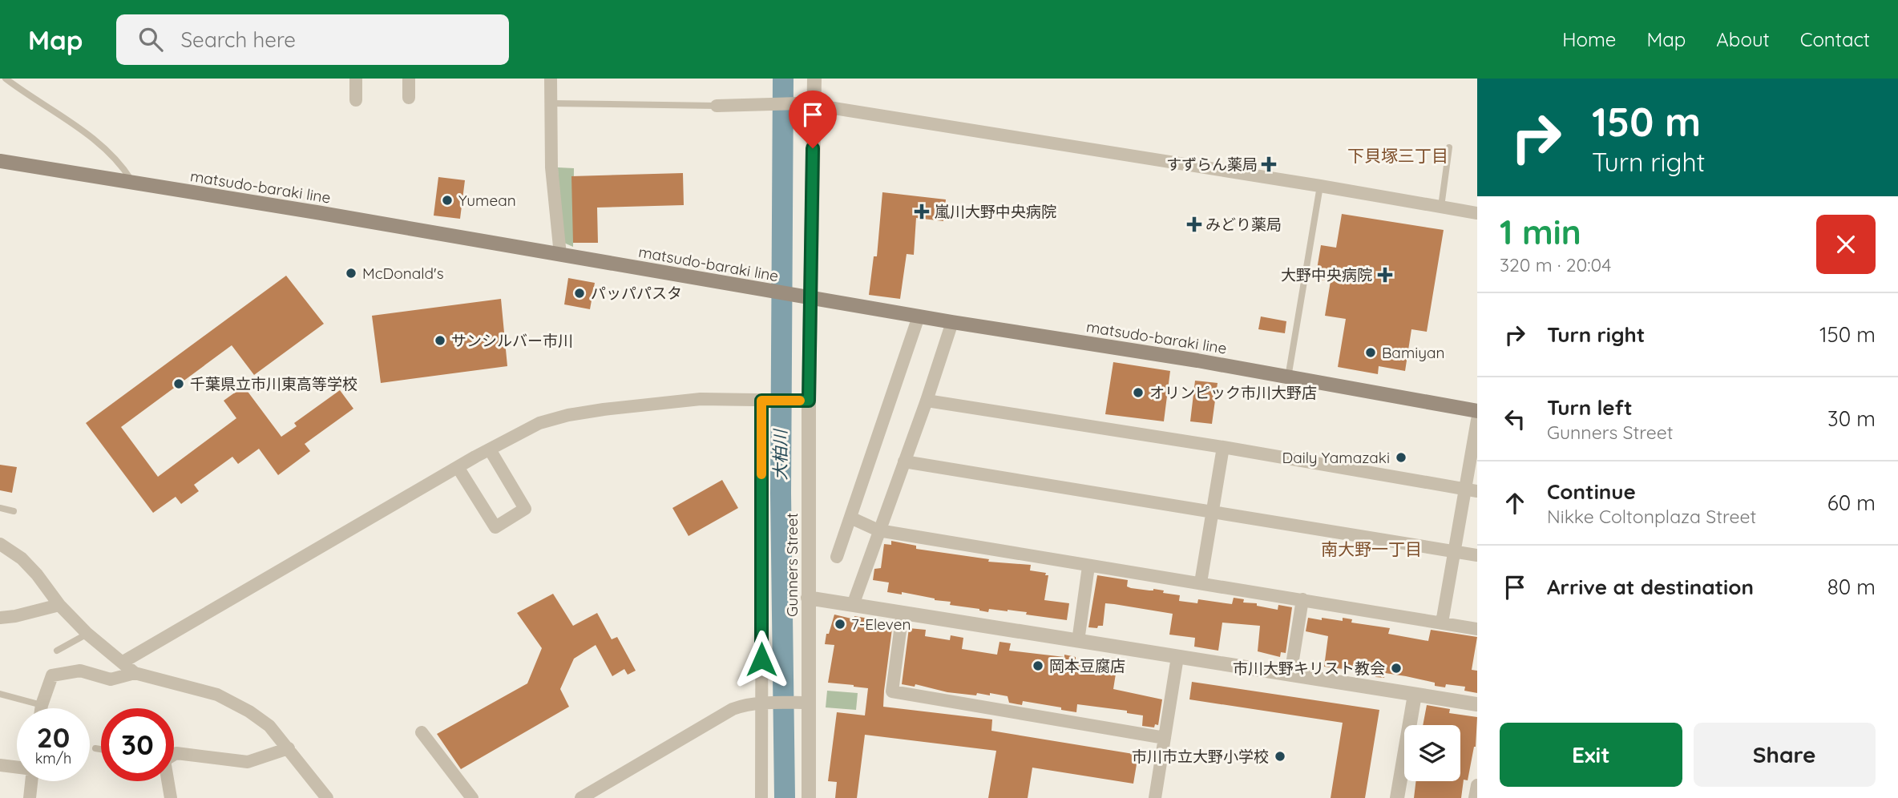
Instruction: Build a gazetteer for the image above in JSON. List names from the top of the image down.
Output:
{
  "streets": {
    "main road": ["matsudo-baraki line"],
    "street": ["Gunners Street"]
  },
  "crossings": [
    ["matsudo-baraki line", "Gunners Street"]
  ],
  "districts": ["下貝塚三丁目", "南大野一丁目"],
  "water": ["大柏川"],
  "places": {
    "health": [
      "すずらん薬局",
      "嵐川大野中央病院",
      "みどり薬局",
      "大野中央病院"
    ],
    "other": [
      "Yumean",
      "McDonald's",
      "パッパパスタ",
      "サンシルバー市川",
      "Bamiyan",
      "千葉県立市川東高等学校",
      "オリンピック市川大野店",
      "Daily Yamazaki",
      "7-Eleven",
      "岡本豆腐店",
      "市川大野キリスト教会",
      "市川市立大野小学校"
    ]
  },
  "page": {
    "header": "Map",
    "search": "Search here",
    "nav": [
      "Home",
      "Map",
      "About",
      "Contact"
    ],
    "turn": ["150 m", "Turn right"],
    "heading": ["1 min", "320 m · 20:04"],
    "list": [
      {
        "name": "Turn right",
        "value": "150 m"
      },
      {
        "name": "Turn left",
        "note": "Gunners Street",
        "value": "30 m"
      },
      {
        "name": "Continue",
        "note": "Nikke Coltonplaza Street",
        "value": "60 m"
      },
      {
        "name": "Arrive at destination",
        "value": "80 m"
      }
    ],
    "speed": "20 km/h",
    "limit": "30",
    "buttons": ["Exit", "Share"]
  }
}
